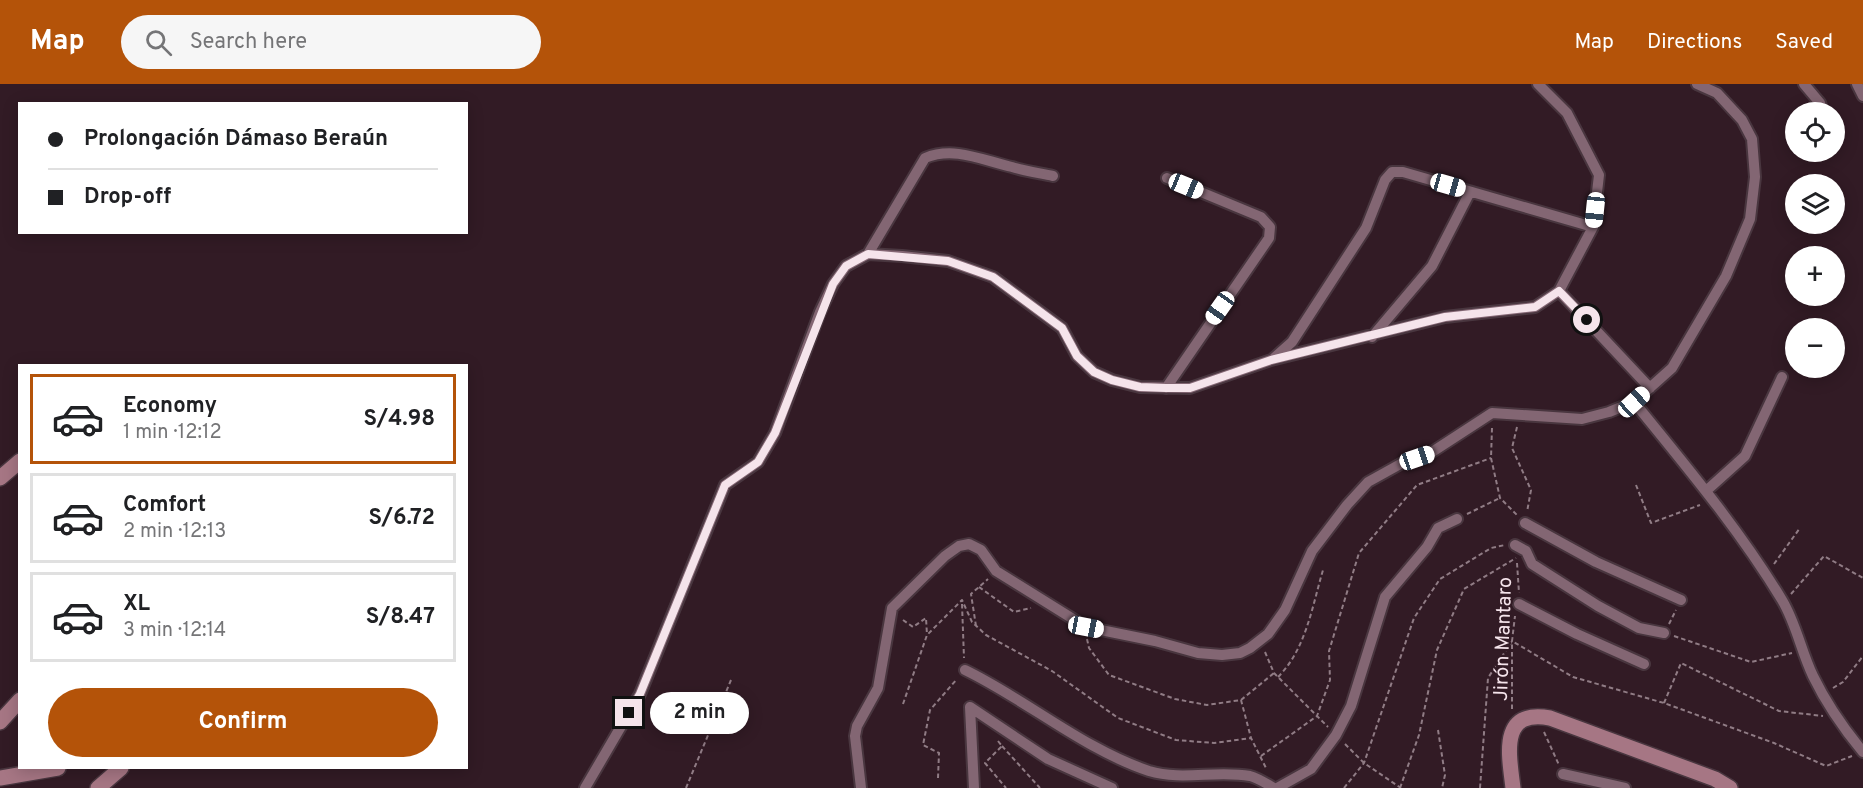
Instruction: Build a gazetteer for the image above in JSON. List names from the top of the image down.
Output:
{
  "streets": {
    "path": ["Jirón Mantaro"]
  },
  "page": {
    "header": "Map",
    "search": "Search here",
    "nav": ["Map", "Directions", "Saved"],
    "map_buttons": ["+", "−"],
    "banner": ["Prolongación Dámaso Beraún", "Drop-off"],
    "list": [
      {
        "name": "Economy",
        "note": "1 min · 12:12",
        "value": "S/4.98"
      },
      {
        "name": "Comfort",
        "note": "2 min · 12:13",
        "value": "S/6.72"
      },
      {
        "name": "XL",
        "note": "3 min · 12:14",
        "value": "S/8.47"
      }
    ],
    "buttons": "Confirm",
    "bubble": "2 min"
  }
}
